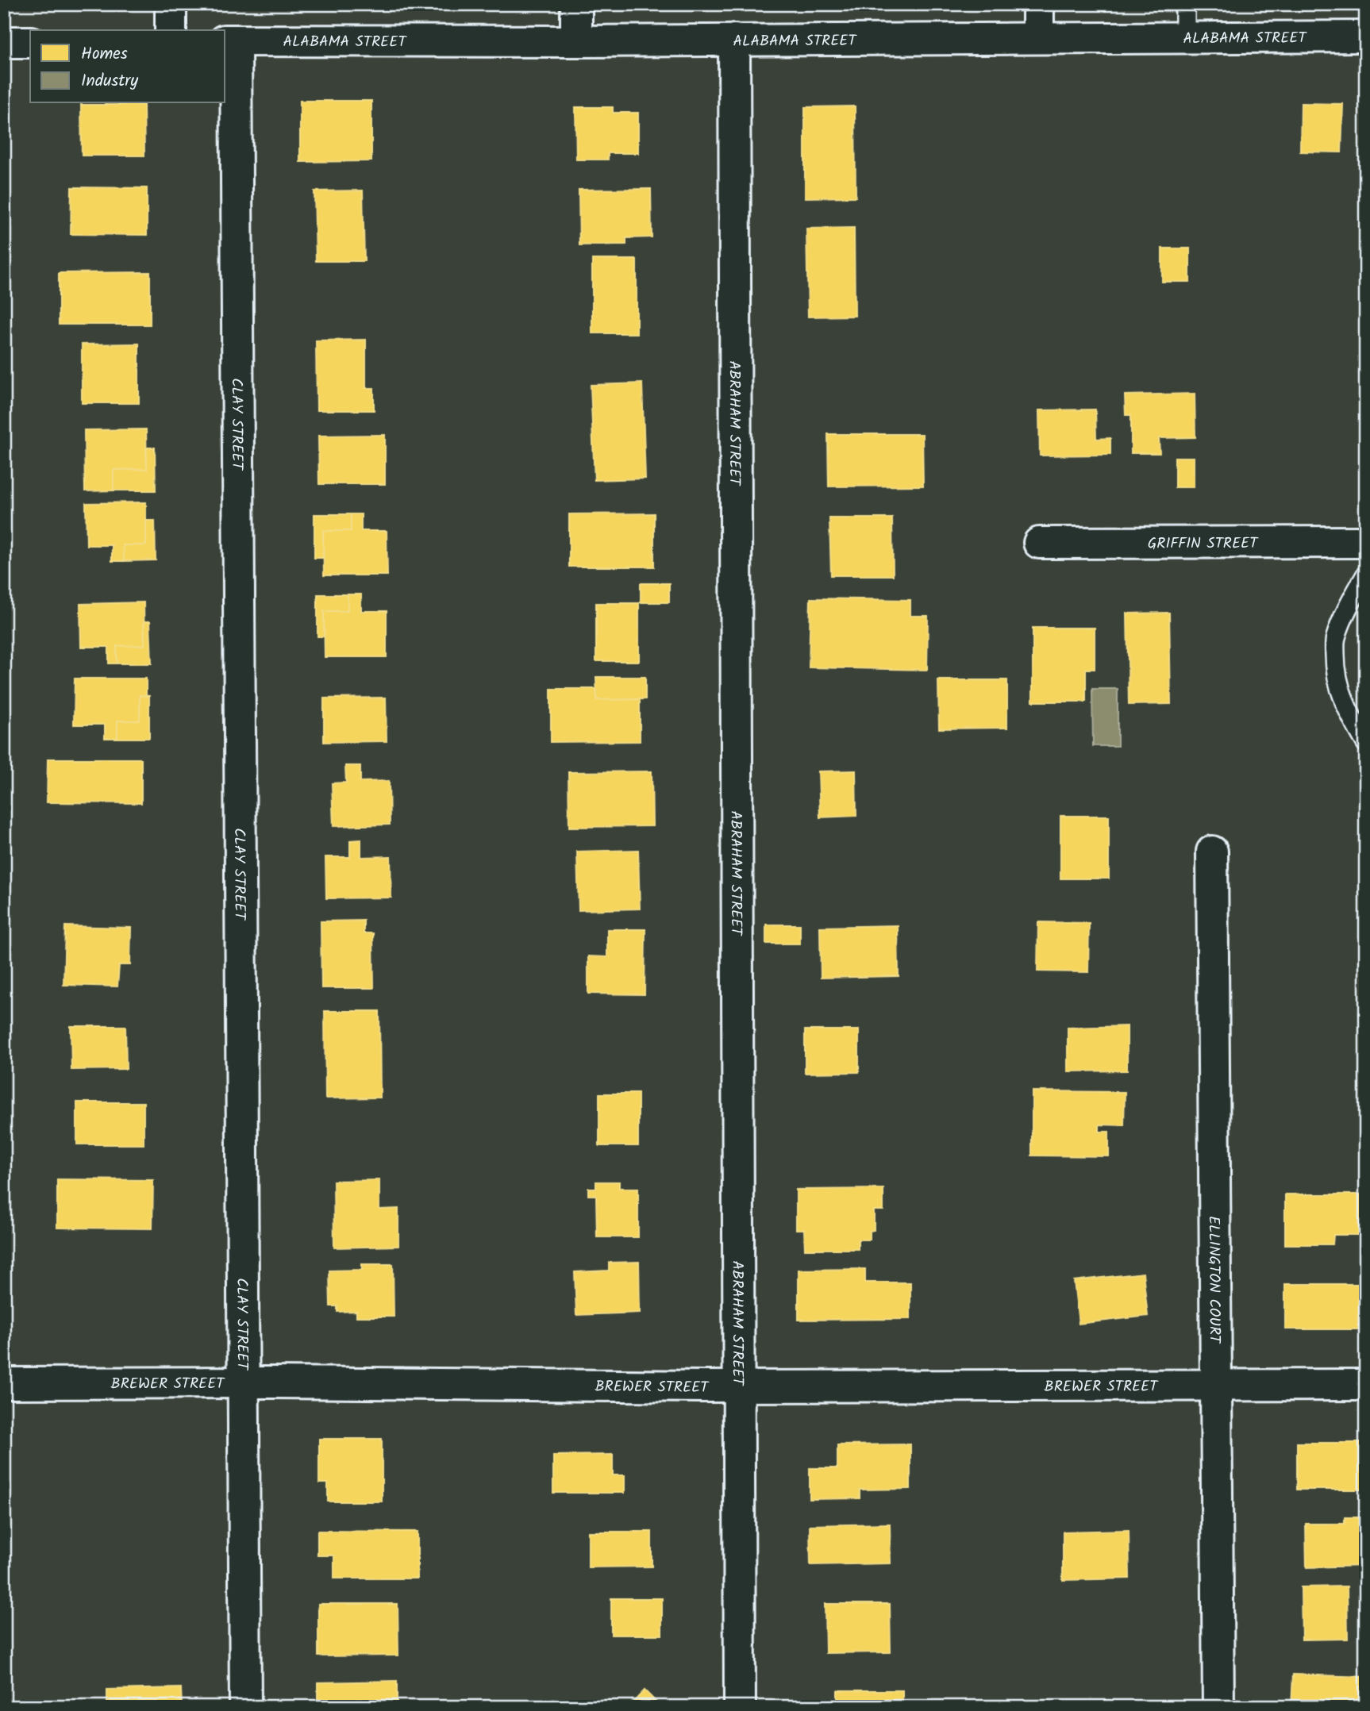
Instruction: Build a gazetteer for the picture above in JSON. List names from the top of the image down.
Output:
{
  "streets": {
    "street": [
      "ALABAMA STREET",
      "CLAY STREET",
      "ABRAHAM STREET",
      "GRIFFIN STREET",
      "ELLINGTON COURT",
      "BREWER STREET"
    ]
  },
  "crossings": [
    ["ALABAMA STREET", "CLAY STREET"],
    ["ALABAMA STREET", "ABRAHAM STREET"],
    ["CLAY STREET", "BREWER STREET"],
    ["ABRAHAM STREET", "BREWER STREET"],
    ["ELLINGTON COURT", "BREWER STREET"]
  ],
  "legend": ["Homes", "Industry"]
}
